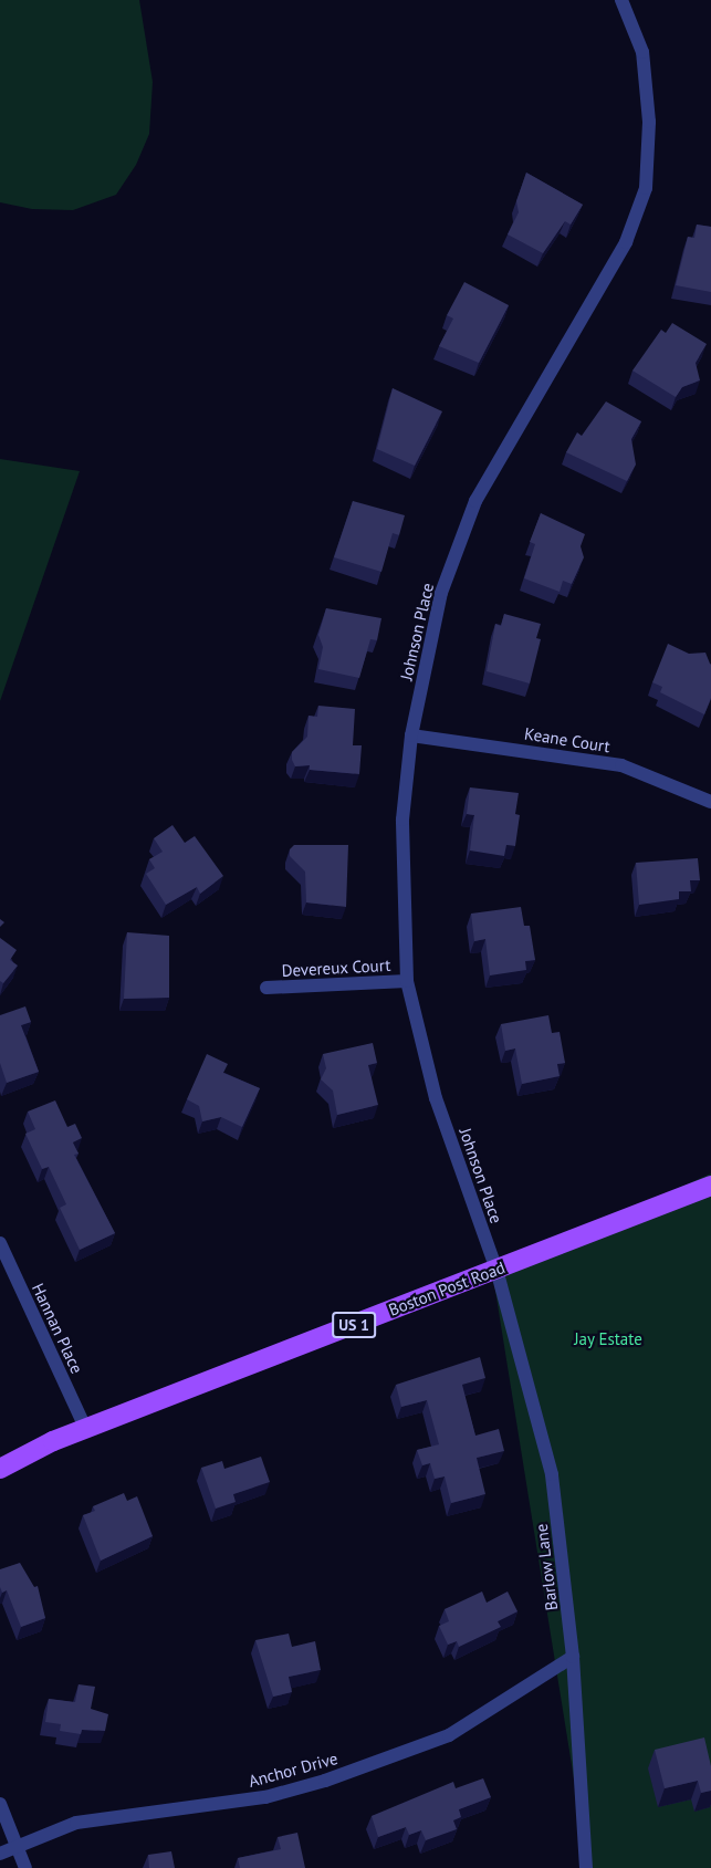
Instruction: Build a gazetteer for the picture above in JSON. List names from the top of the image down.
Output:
{
  "streets": {
    "main road": ["Boston Post Road", "US 1"],
    "street": [
      "Johnson Place",
      "Keane Court",
      "Devereux Court",
      "Hannan Place",
      "Barlow Lane",
      "Anchor Drive"
    ]
  },
  "crossings": [
    ["Johnson Place", "Keane Court"],
    ["Johnson Place", "Devereux Court"],
    ["Johnson Place", "Boston Post Road"],
    ["Johnson Place", "Barlow Lane"],
    ["Boston Post Road", "Hannan Place"],
    ["Boston Post Road", "Barlow Lane"],
    ["Barlow Lane", "Anchor Drive"]
  ],
  "parks": ["Jay Estate"]
}
